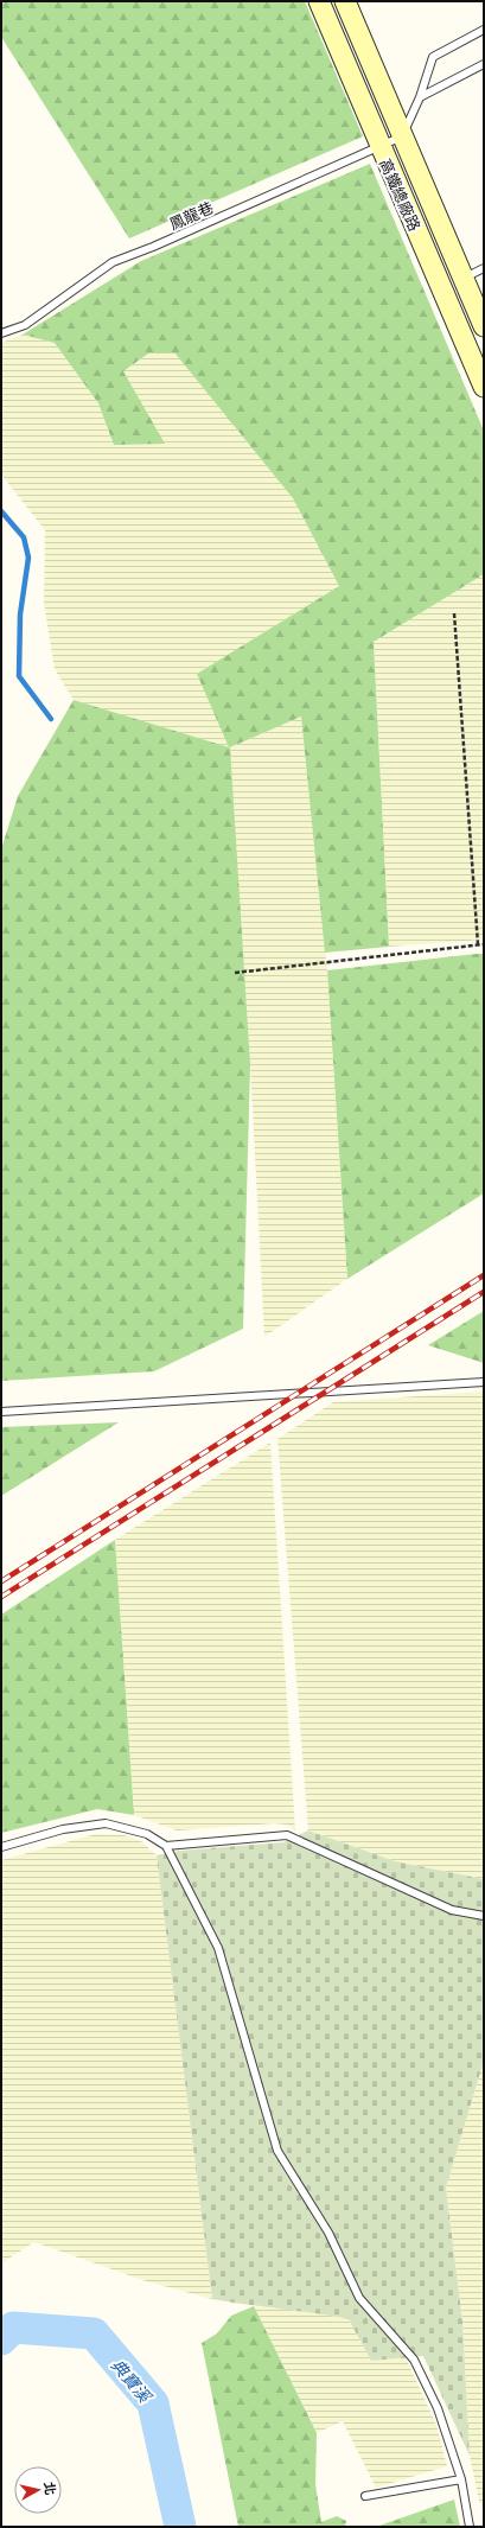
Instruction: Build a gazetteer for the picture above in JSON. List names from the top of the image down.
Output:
{
  "streets": {
    "street": ["高鐵總廠路"],
    "lane": ["鳳龍巷"]
  },
  "crossings": [
    ["高鐵總廠路", "鳳龍巷"]
  ],
  "water": ["典寶溪"],
  "north": "right"
}
